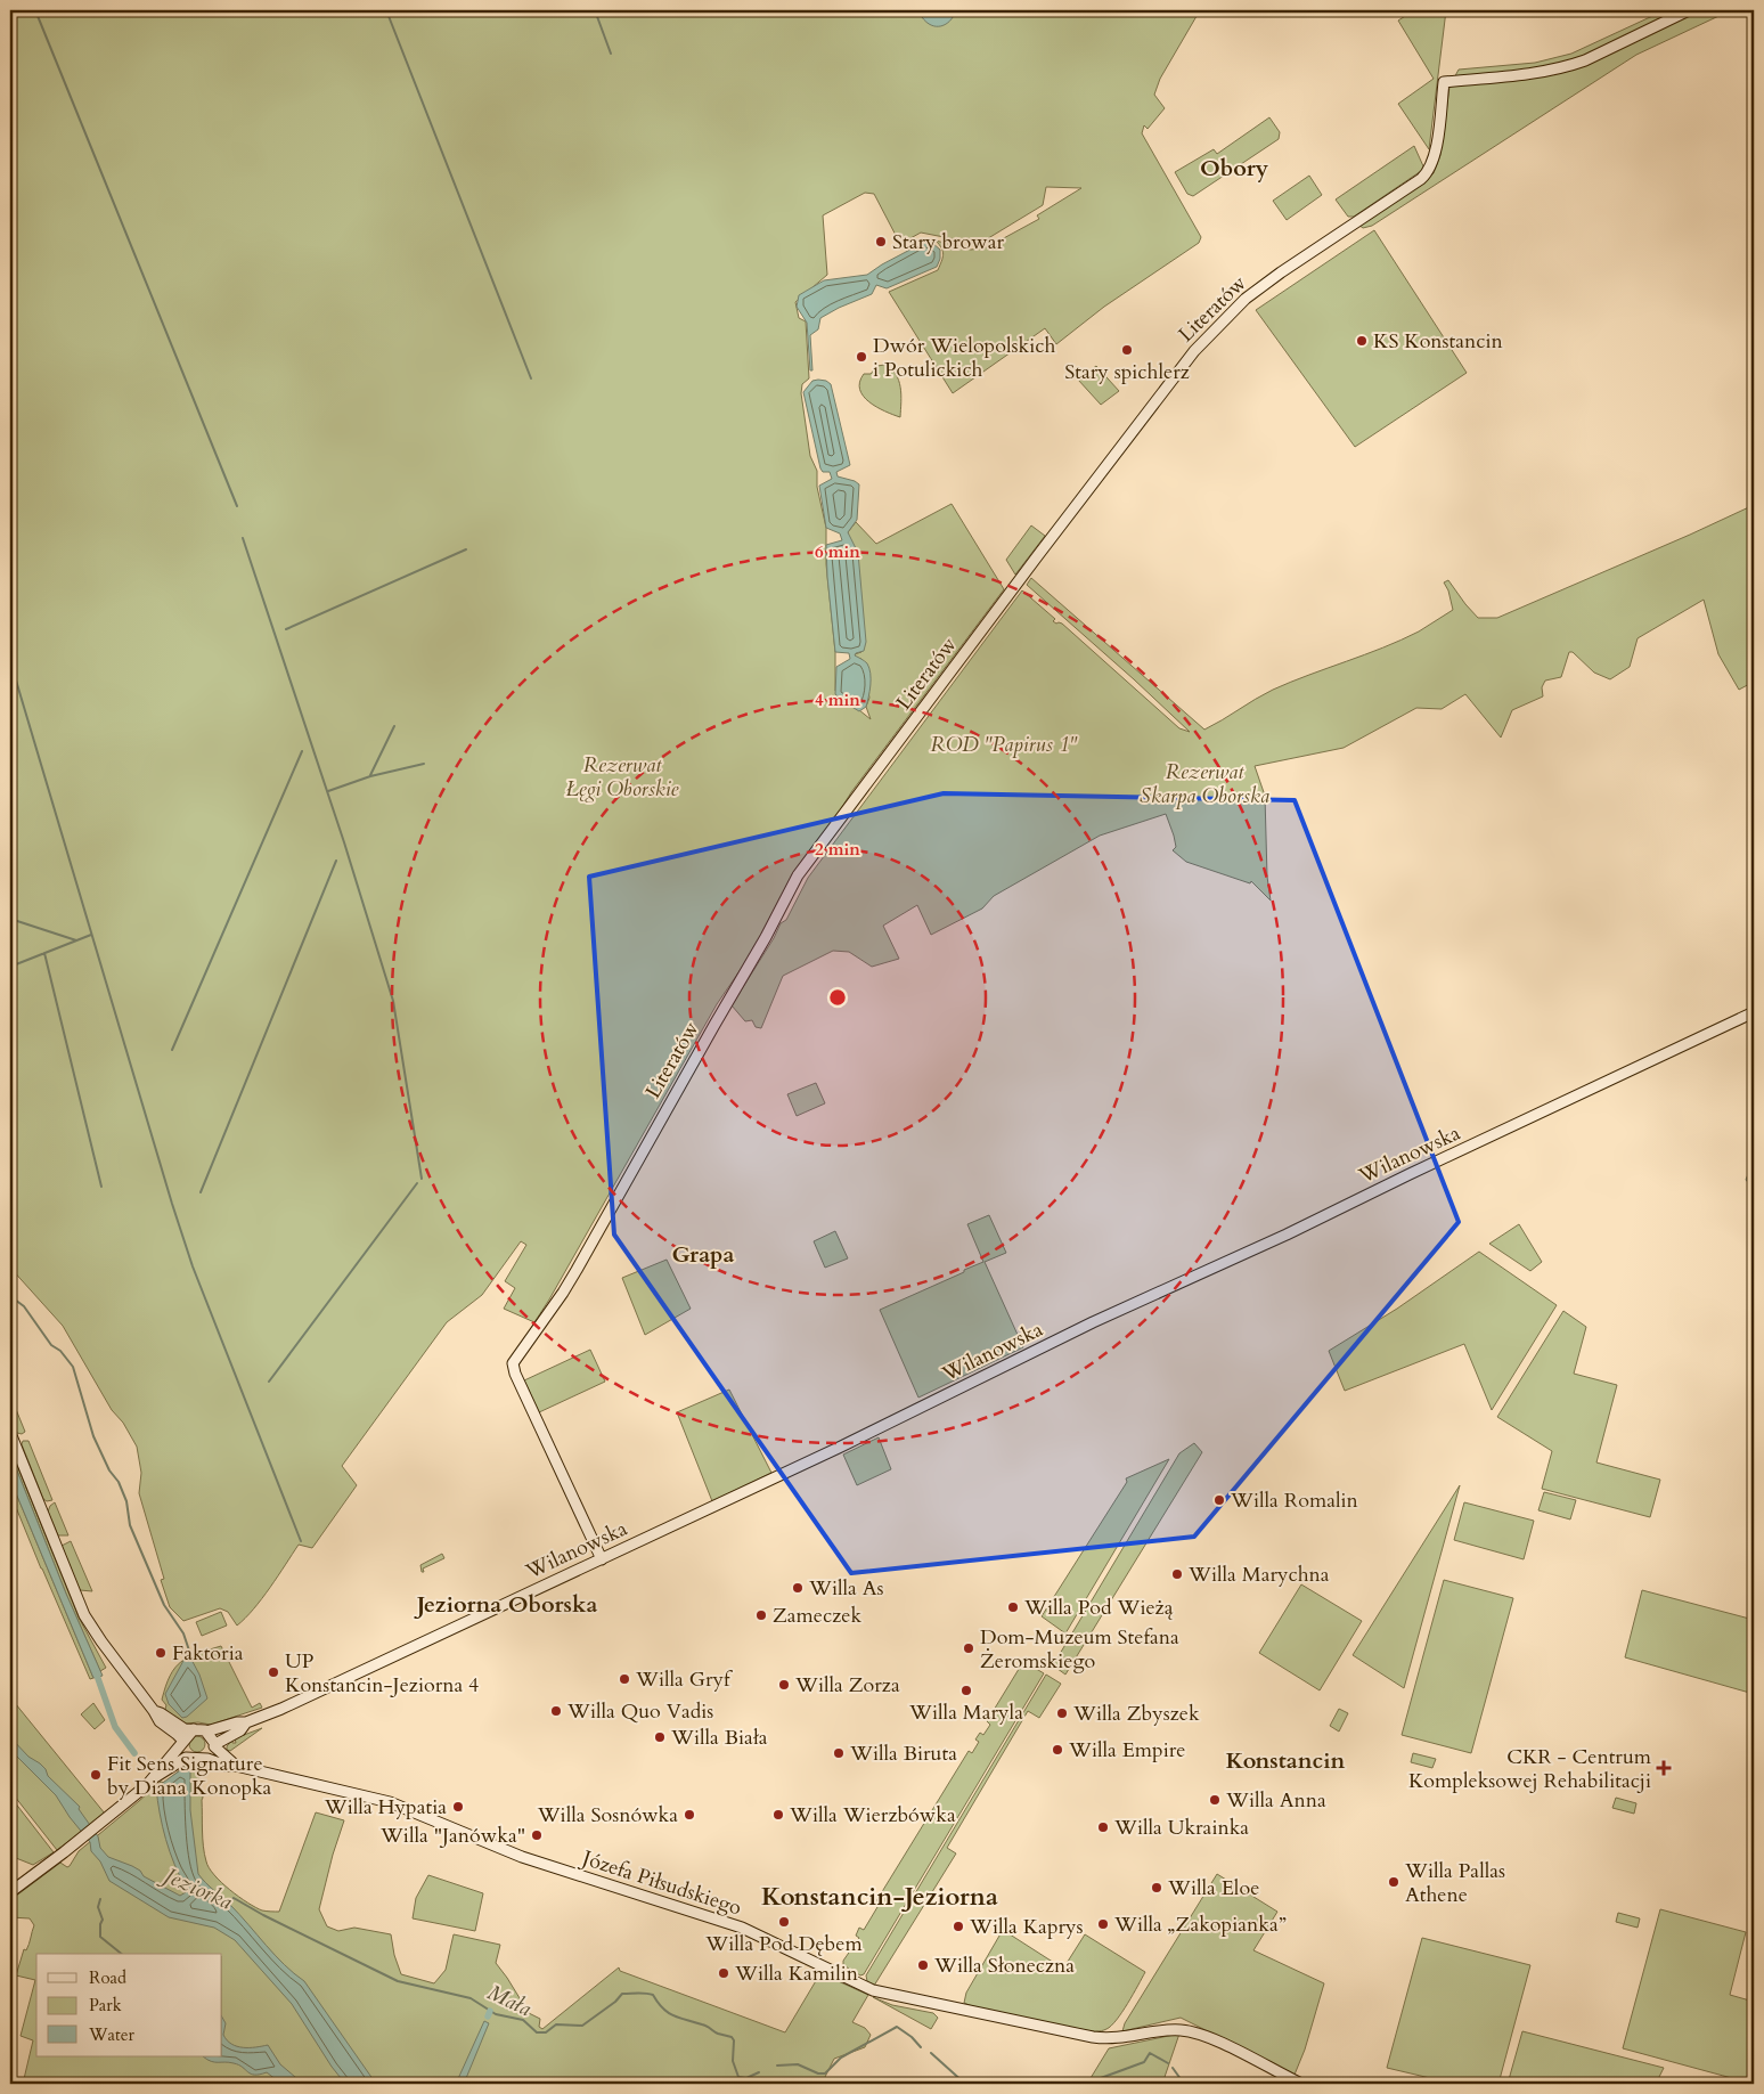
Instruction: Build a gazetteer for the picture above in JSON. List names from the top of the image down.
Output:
{
  "streets": {
    "street": ["Literatów", "Wilanowska", "Józefa Piłsudskiego"]
  },
  "crossings": [
    ["Literatów", "Wilanowska"],
    ["Wilanowska", "Józefa Piłsudskiego"]
  ],
  "districts": [
    "Obory",
    "Grapa",
    "Jeziorna Oborska",
    "Konstancin",
    "Konstancin-Jeziorna"
  ],
  "water": ["Jeziorka", "Mała"],
  "parks": ["ROD \"Papirus 1\"", "Rezerwat Łęgi Oborskie", "Rezerwat Skarpa Oborska"],
  "places": {
    "other": [
      "Stary browar",
      "KS Konstancin",
      "Stary spichlerz",
      "Dwór Wielopolskich i Potulickich",
      "Willa Romalin",
      "Willa Marychna",
      "Willa As",
      "Willa Pod Wieżą",
      "Zameczek",
      "Dom-Muzeum Stefana Żeromskiego",
      "Faktoria",
      "UP Konstancin-Jeziorna 4",
      "Willa Gryf",
      "Willa Zorza",
      "Willa Maryla",
      "Willa Quo Vadis",
      "Willa Zbyszek",
      "Willa Biała",
      "Willa Empire",
      "Willa Biruta",
      "Fit Sens Signature by Diana Konopka",
      "Willa Anna",
      "Willa Hypatia",
      "Willa Sosnówka",
      "Willa Wierzbówka",
      "Willa Ukrainka",
      "Willa \"Janówka\"",
      "Willa Pallas Athene",
      "Willa Eloe",
      "Willa Pod Dębem",
      "Willa „Zakopianka”",
      "Willa Kaprys",
      "Willa Słoneczna",
      "Willa Kamilin"
    ],
    "health": ["CKR - Centrum Kompleksowej Rehabilitacji"]
  },
  "legend": ["Road", "Park", "Water"],
  "rings": ["6 min", "4 min", "2 min"]
}
